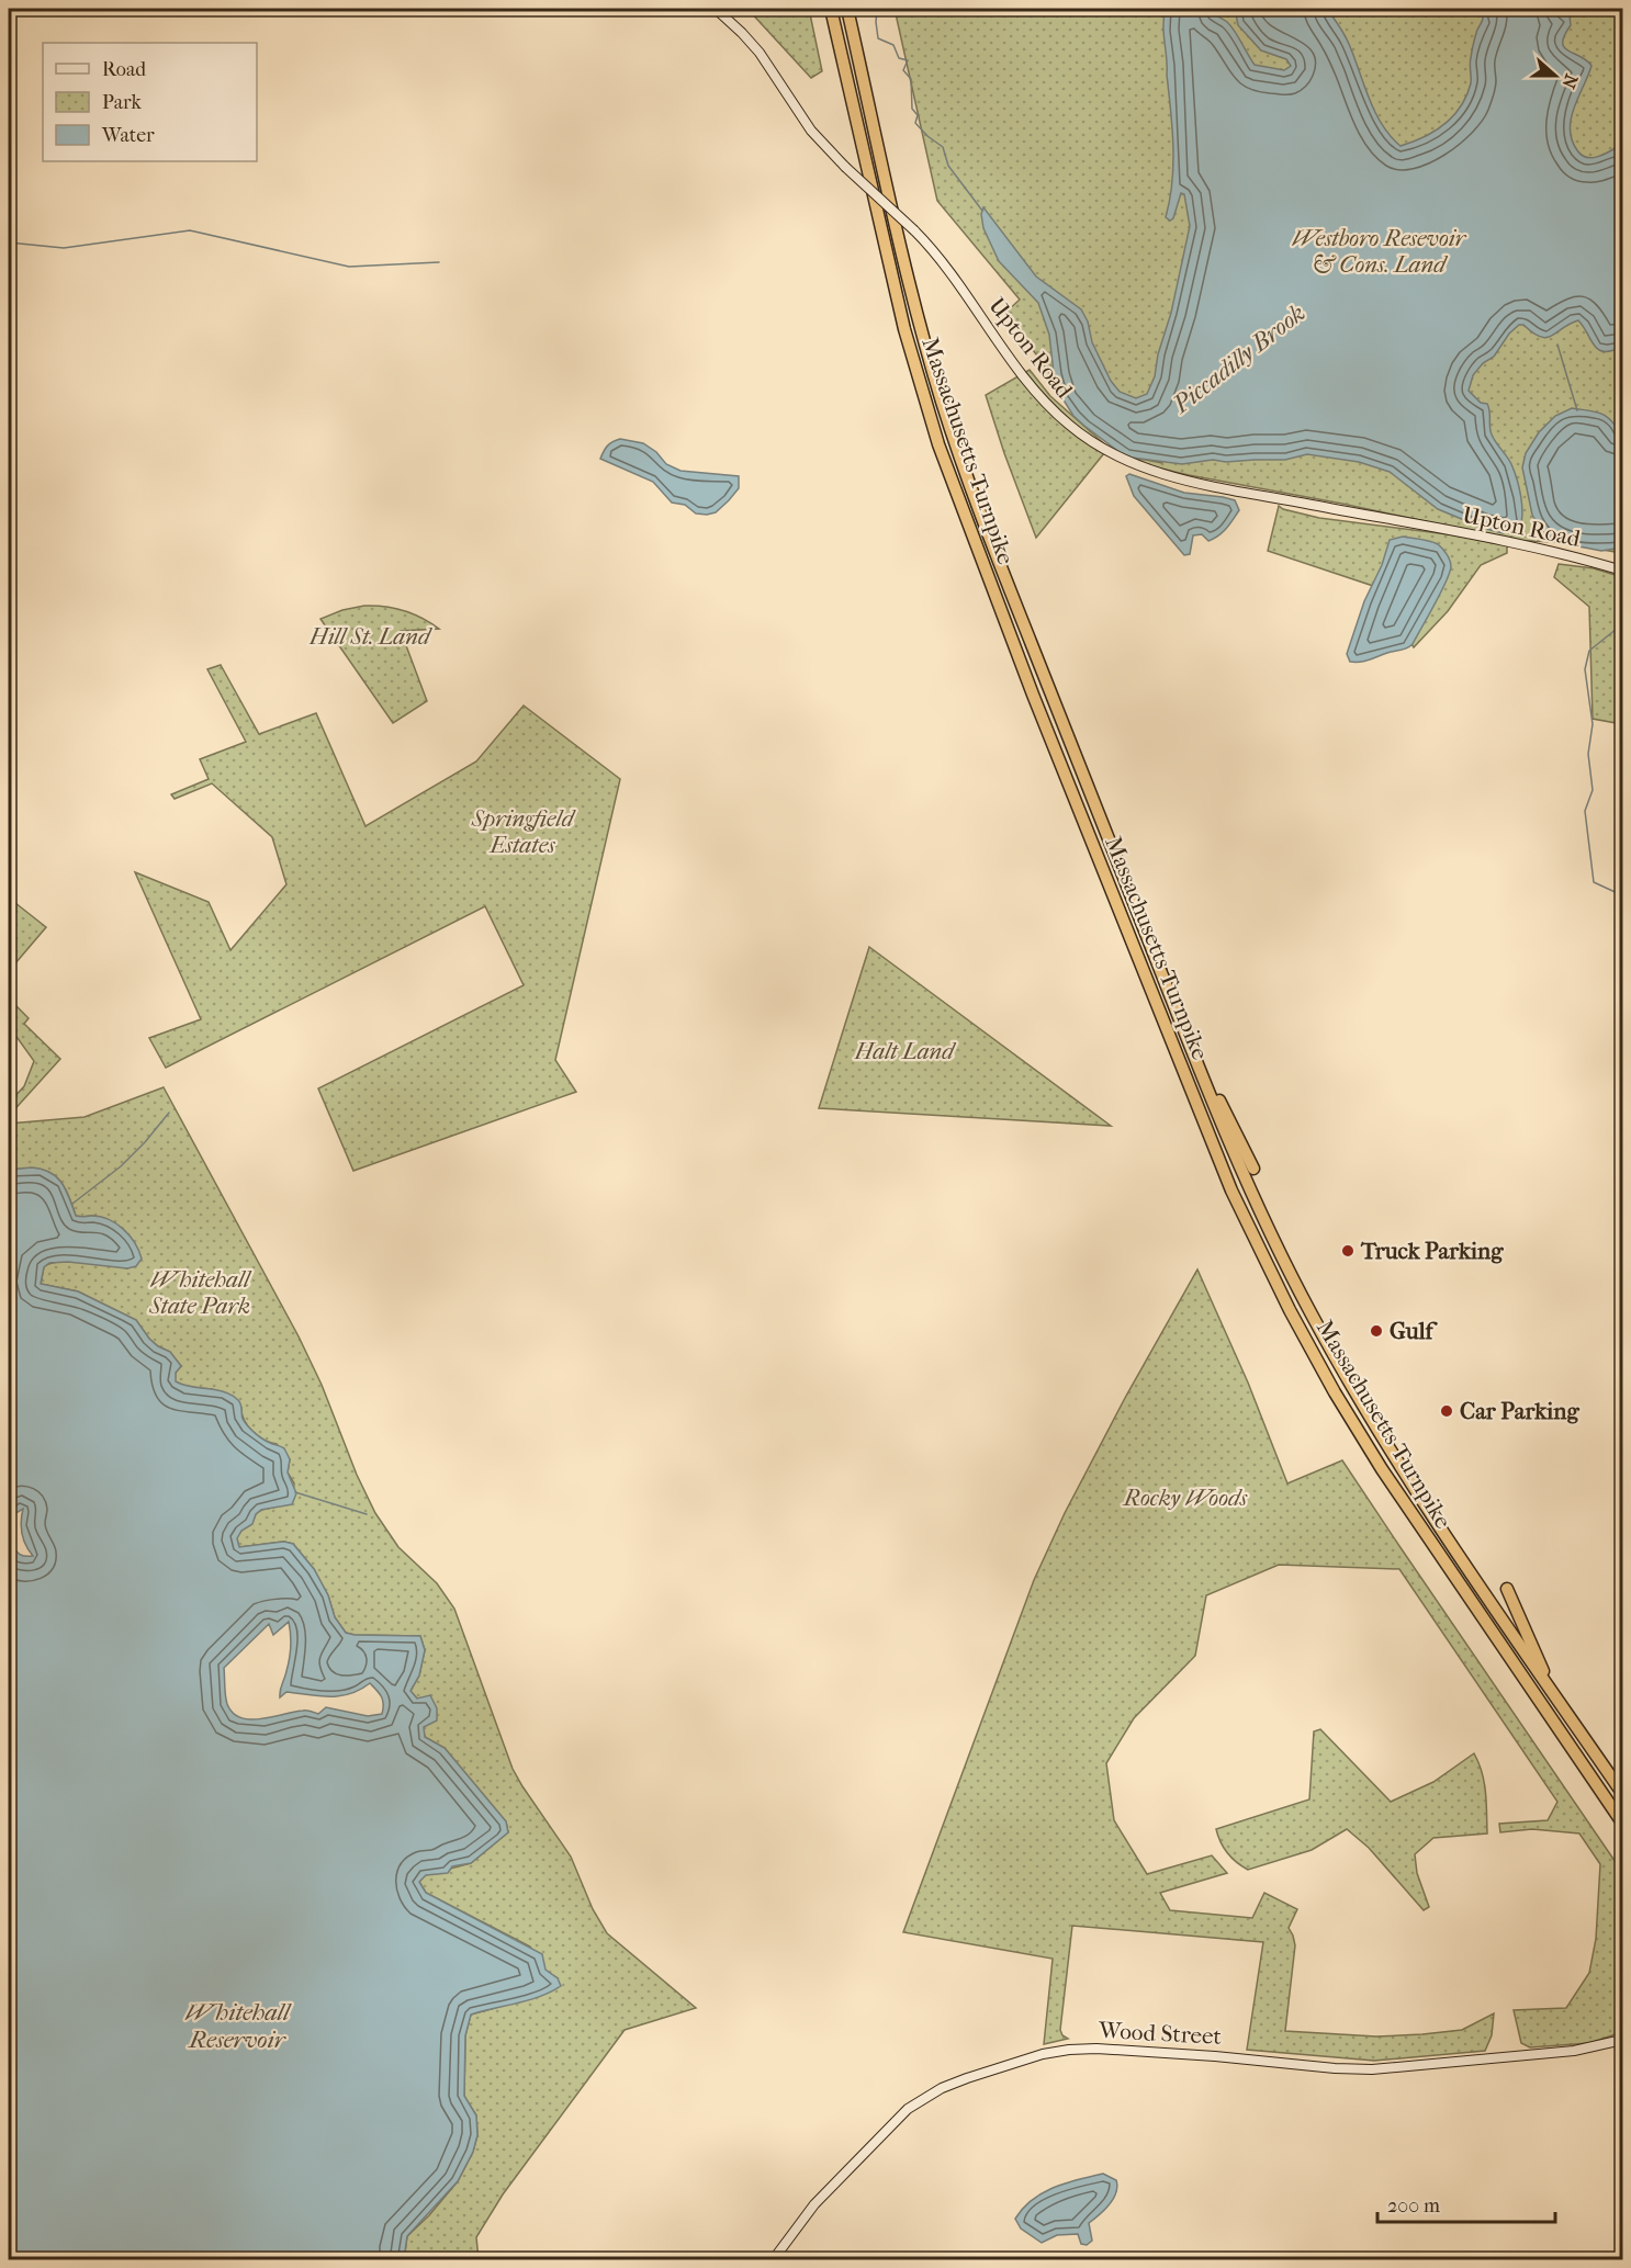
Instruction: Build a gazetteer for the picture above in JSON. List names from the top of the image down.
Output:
{
  "streets": {
    "highway": ["Massachusetts Turnpike"],
    "main road": ["Upton Road", "Wood Street"]
  },
  "water": ["Piccadilly Brook", "Whitehall Reservoir"],
  "parks": [
    "Westboro Resevoir & Cons. Land",
    "Hill St. Land",
    "Springfield Estates",
    "Halt Land",
    "Whitehall State Park",
    "Rocky Woods"
  ],
  "places": ["Truck Parking", "Gulf", "Car Parking"],
  "legend": ["Road", "Park", "Water"],
  "scale_bar": "200 m",
  "north": "right"
}
